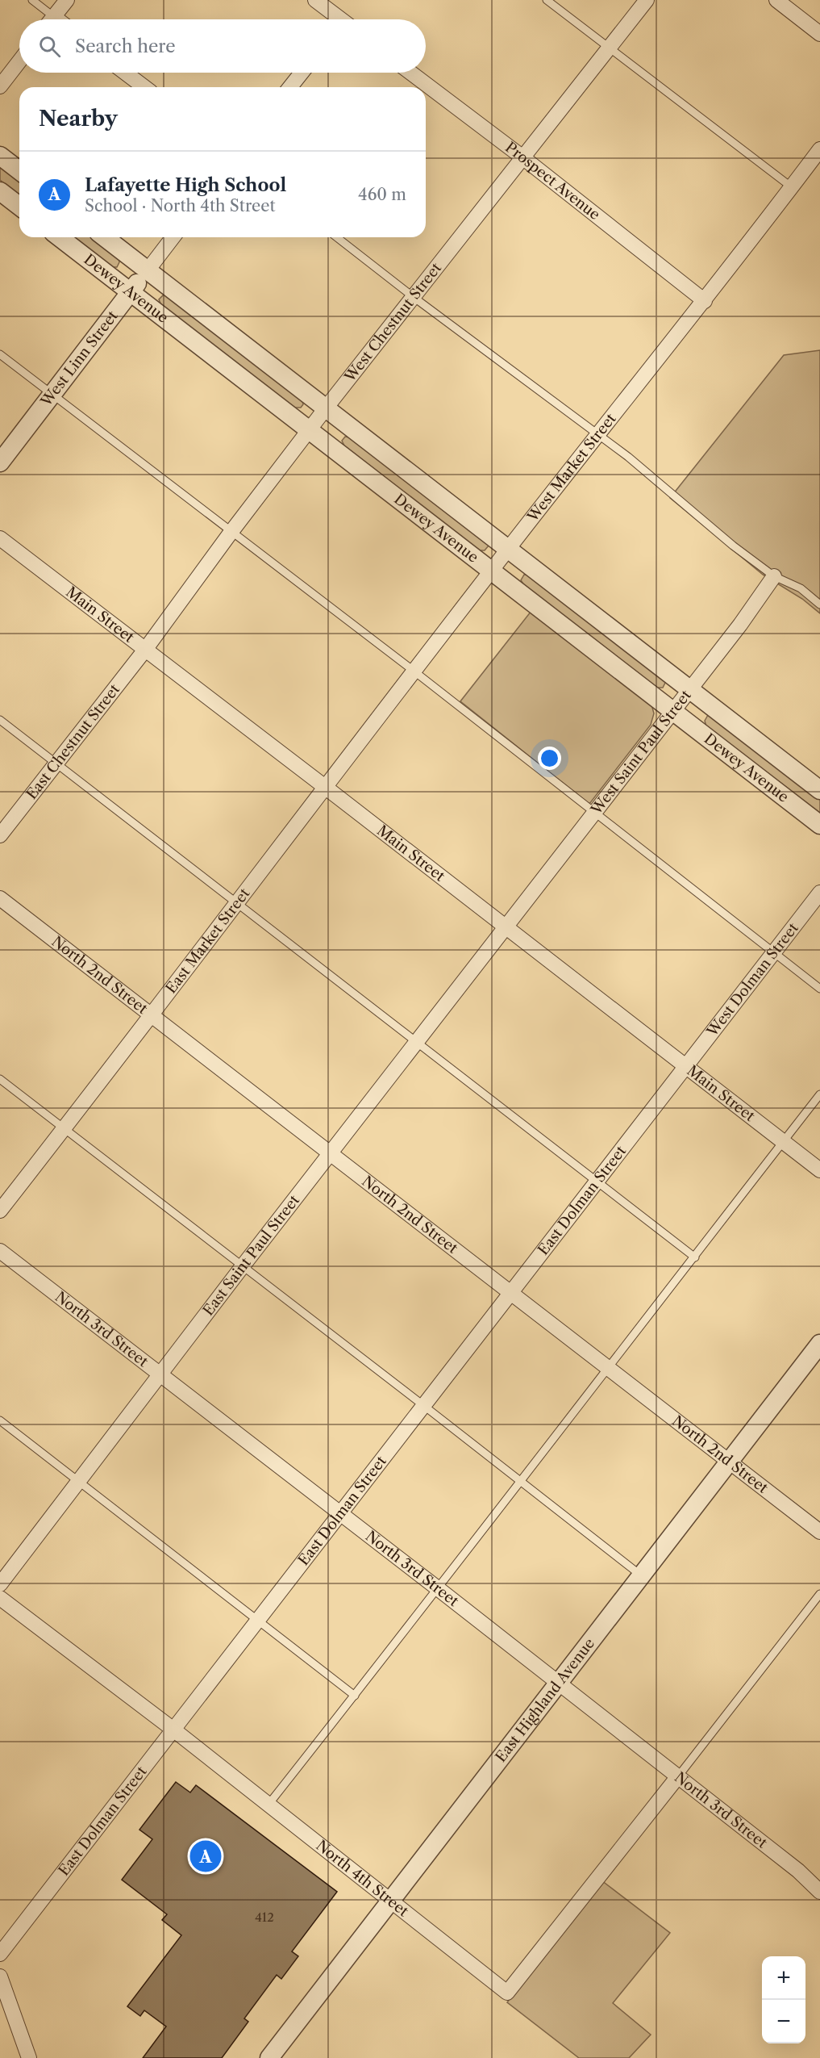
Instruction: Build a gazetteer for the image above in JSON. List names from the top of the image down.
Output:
{
  "streets": {
    "street": [
      "Prospect Avenue",
      "Dewey Avenue",
      "West Chestnut Street",
      "West Linn Street",
      "West Market Street",
      "Main Street",
      "East Chestnut Street",
      "West Saint Paul Street",
      "East Market Street",
      "North 2nd Street",
      "West Dolman Street",
      "East Dolman Street",
      "East Saint Paul Street",
      "North 3rd Street",
      "East Highland Avenue",
      "North 4th Street"
    ]
  },
  "crossings": [
    ["Prospect Avenue", "West Chestnut Street"],
    ["Prospect Avenue", "West Market Street"],
    ["Dewey Avenue", "West Chestnut Street"],
    ["Dewey Avenue", "West Linn Street"],
    ["Dewey Avenue", "West Market Street"],
    ["Dewey Avenue", "West Saint Paul Street"],
    ["West Chestnut Street", "Main Street"],
    ["West Chestnut Street", "East Chestnut Street"],
    ["West Market Street", "Main Street"],
    ["West Market Street", "East Market Street"],
    ["Main Street", "East Chestnut Street"],
    ["Main Street", "West Saint Paul Street"],
    ["Main Street", "East Market Street"],
    ["Main Street", "West Dolman Street"],
    ["Main Street", "East Dolman Street"],
    ["Main Street", "East Saint Paul Street"],
    ["West Saint Paul Street", "East Saint Paul Street"],
    ["East Market Street", "North 2nd Street"],
    ["North 2nd Street", "East Dolman Street"],
    ["North 2nd Street", "East Saint Paul Street"],
    ["North 2nd Street", "East Highland Avenue"],
    ["West Dolman Street", "East Dolman Street"],
    ["East Dolman Street", "North 3rd Street"],
    ["East Dolman Street", "North 4th Street"],
    ["East Saint Paul Street", "North 3rd Street"],
    ["North 3rd Street", "East Highland Avenue"],
    ["North 3rd Street", "North 4th Street"],
    ["East Highland Avenue", "North 4th Street"]
  ],
  "house_numbers": ["412"],
  "page": {
    "search": "Search here",
    "heading": "Nearby",
    "list": [
      {
        "mark": "A",
        "name": "Lafayette High School",
        "note": "School · North 4th Street",
        "value": "460 m"
      }
    ],
    "pins": "A",
    "map_buttons": ["+", "−"]
  }
}
